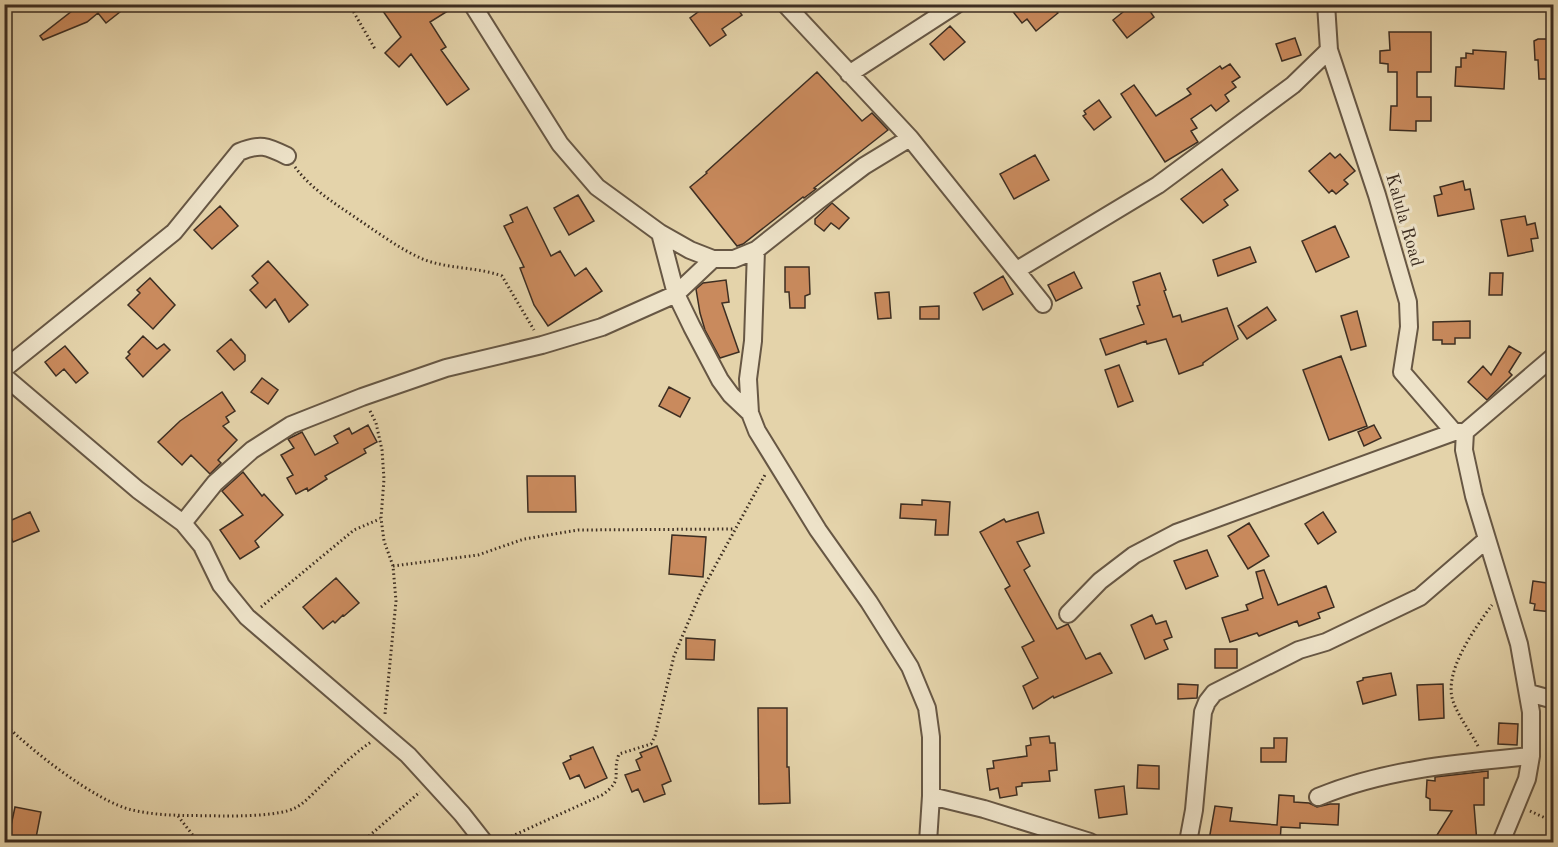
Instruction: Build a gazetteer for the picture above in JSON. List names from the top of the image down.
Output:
{
  "streets": {
    "street": ["Kalula Road"]
  }
}
